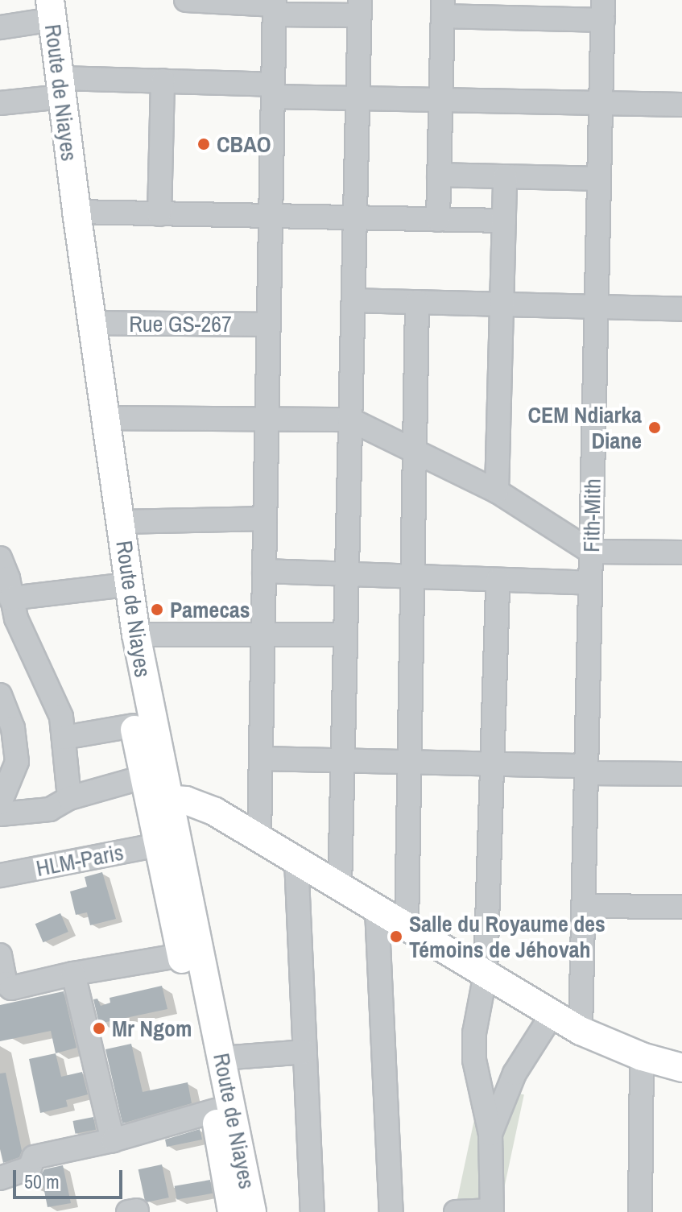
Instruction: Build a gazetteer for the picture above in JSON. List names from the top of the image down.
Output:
{
  "streets": {
    "main road": ["Route de Niayes"],
    "street": ["Rue GS-267", "Fith-Mith", "HLM-Paris"]
  },
  "crossings": [
    ["Route de Niayes", "Rue GS-267"],
    ["Route de Niayes", "HLM-Paris"]
  ],
  "places": [
    "CBAO",
    "CEM Ndiarka Diane",
    "Pamecas",
    "Salle du Royaume des Témoins de Jéhovah",
    "Mr Ngom"
  ],
  "scale_bar": "50 m"
}
